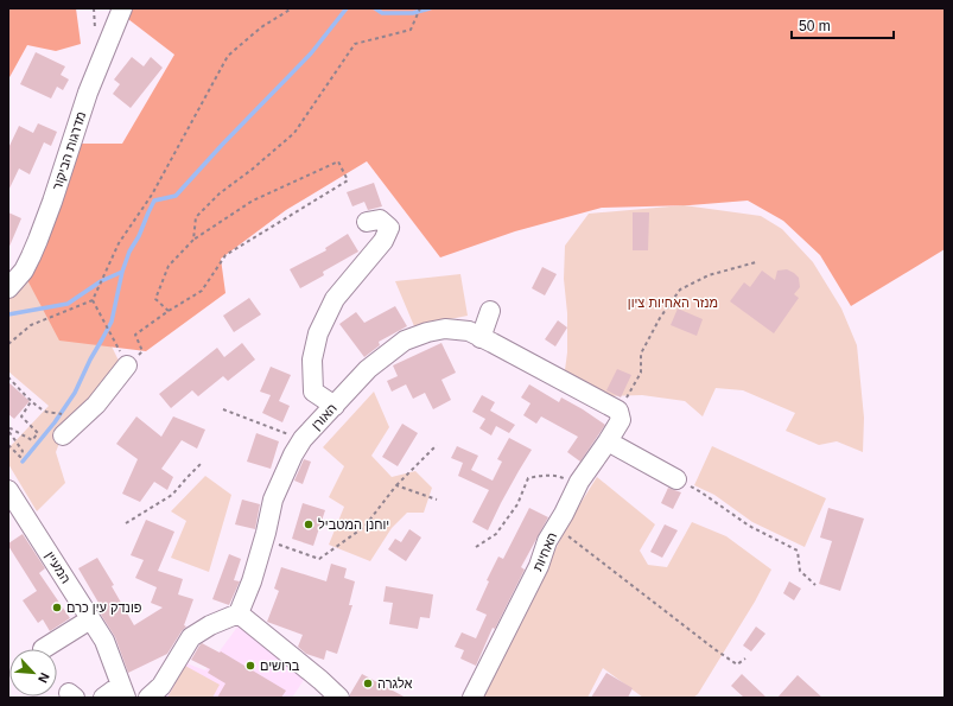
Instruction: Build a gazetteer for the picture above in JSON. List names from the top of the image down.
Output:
{
  "streets": {
    "street": [
      "מדרגות הביקור",
      "האורן",
      "האחיות",
      "המעיין"
    ]
  },
  "crossings": [
    ["האורן", "האחיות"]
  ],
  "parks": ["מנזר האחיות ציון"],
  "places": [
    "יוחנן המטביל",
    "פונדק עין כרם",
    "ברושים",
    "אלגרה"
  ],
  "scale_bar": "50 m",
  "north": "bottom right"
}
